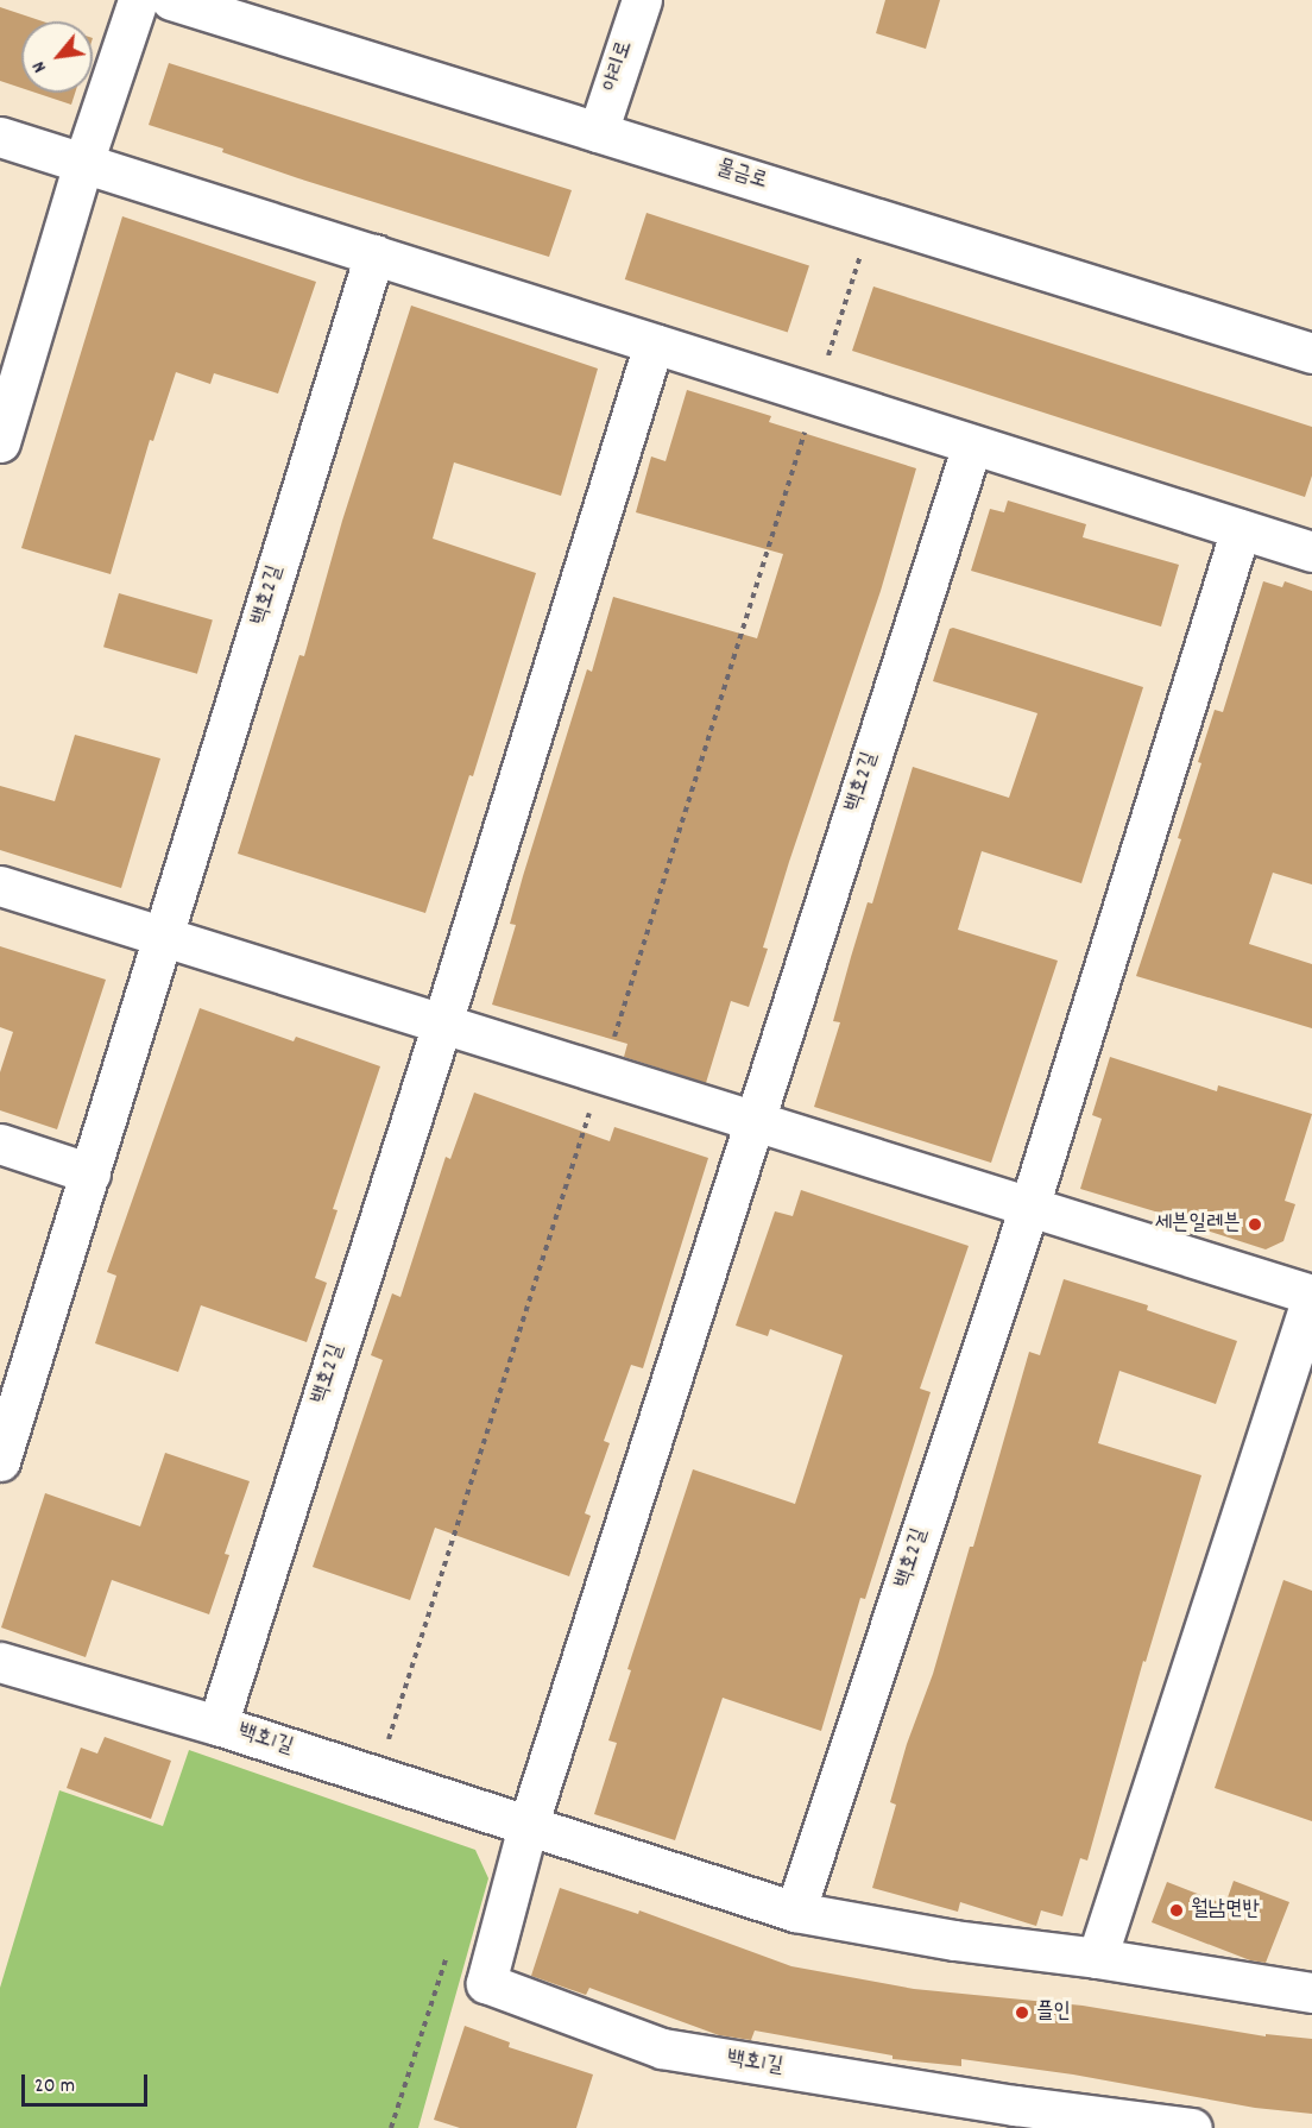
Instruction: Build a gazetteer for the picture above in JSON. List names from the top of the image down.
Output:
{
  "streets": {
    "street": [
      "야리로",
      "물금로",
      "백호2길",
      "백호1길"
    ]
  },
  "crossings": [
    ["야리로", "물금로"],
    ["백호2길", "백호1길"]
  ],
  "places": ["세븐일레븐", "월남면반", "플인"],
  "scale_bar": "20 m",
  "north": "bottom left"
}
